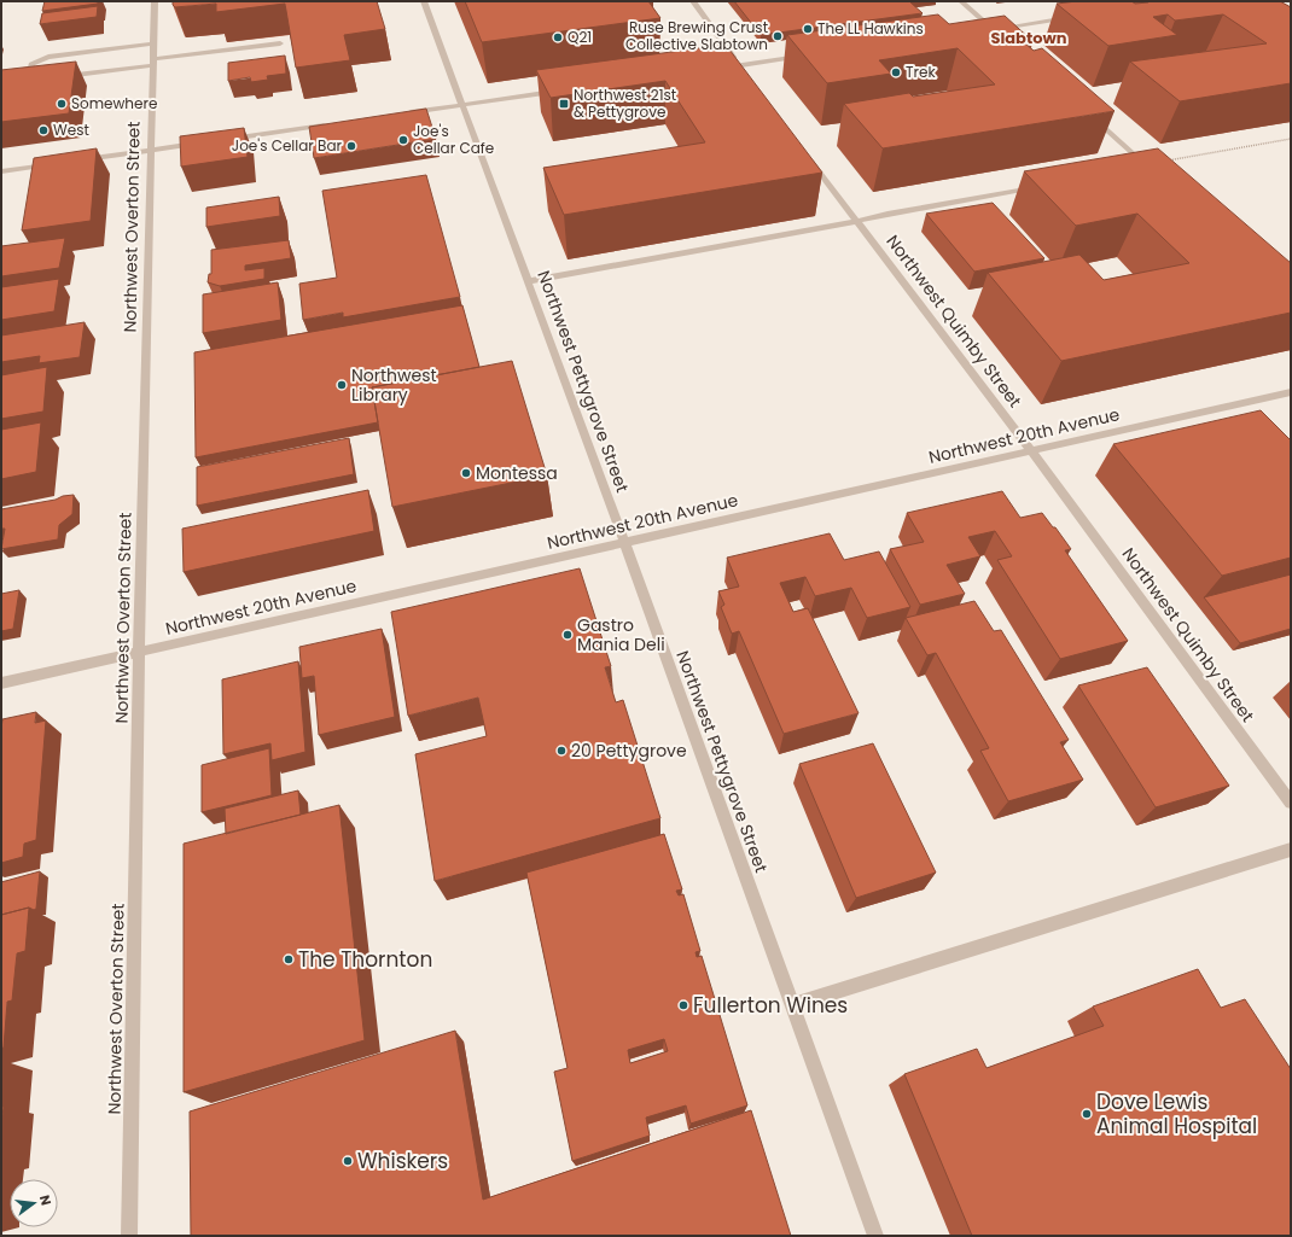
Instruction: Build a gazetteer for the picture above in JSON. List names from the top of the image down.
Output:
{
  "streets": {
    "street": [
      "Northwest Overton Street",
      "Northwest Quimby Street",
      "Northwest Pettygrove Street",
      "Northwest 20th Avenue"
    ]
  },
  "crossings": [
    ["Northwest Overton Street", "Northwest 20th Avenue"],
    ["Northwest Quimby Street", "Northwest 20th Avenue"],
    ["Northwest Pettygrove Street", "Northwest 20th Avenue"]
  ],
  "districts": ["Slabtown"],
  "places": {
    "other": [
      "The LL Hawkins",
      "Ruse Brewing Crust Collective Slabtown",
      "Q21",
      "Trek",
      "Somewhere",
      "West",
      "Joe's Cellar Cafe",
      "Joe's Cellar Bar",
      "Northwest Library",
      "Montessa",
      "Gastro Mania Deli",
      "20 Pettygrove",
      "The Thornton",
      "Fullerton Wines",
      "Dove Lewis Animal Hospital",
      "Whiskers"
    ],
    "transit": ["Northwest 21st & Pettygrove"]
  },
  "north": "right"
}
